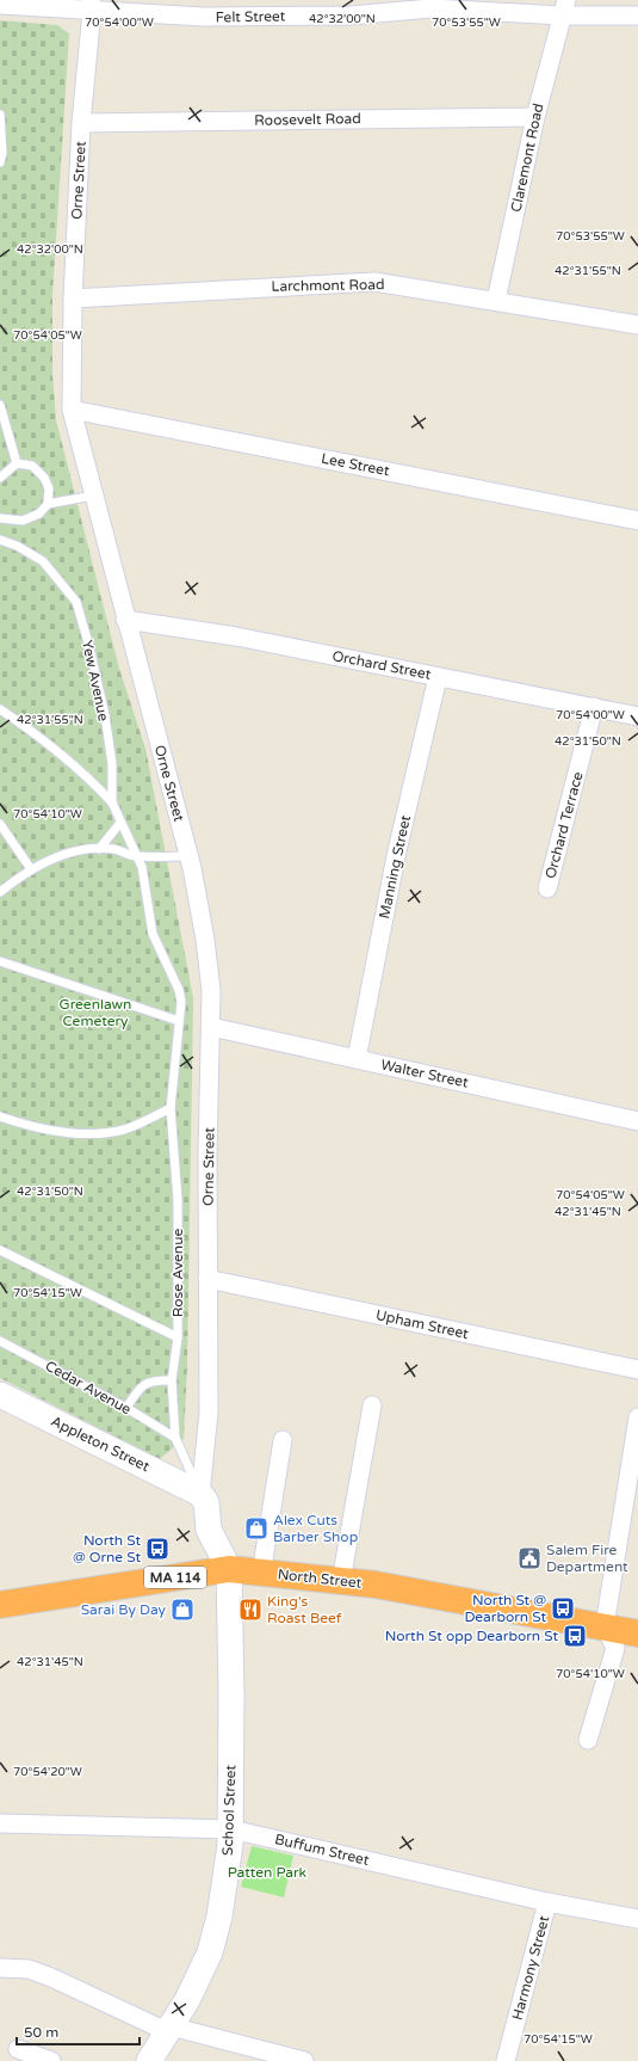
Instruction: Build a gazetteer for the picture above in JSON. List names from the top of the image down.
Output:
{
  "streets": {
    "highway": ["MA 114", "North Street"],
    "street": [
      "Felt Street",
      "Roosevelt Road",
      "Claremont Road",
      "Orne Street",
      "Larchmont Road",
      "Lee Street",
      "Orchard Street",
      "Orchard Terrace",
      "Manning Street",
      "Walter Street",
      "Upham Street",
      "Appleton Street",
      "School Street",
      "Buffum Street",
      "Harmony Street"
    ],
    "lane": ["Yew Avenue", "Rose Avenue", "Cedar Avenue"]
  },
  "crossings": [
    ["Felt Street", "Claremont Road"],
    ["Felt Street", "Orne Street"],
    ["Roosevelt Road", "Claremont Road"],
    ["Roosevelt Road", "Orne Street"],
    ["Claremont Road", "Larchmont Road"],
    ["Orne Street", "Larchmont Road"],
    ["Orne Street", "Lee Street"],
    ["Orne Street", "Orchard Street"],
    ["Orne Street", "Walter Street"],
    ["Orne Street", "Upham Street"],
    ["Orne Street", "Appleton Street"],
    ["Orne Street", "North Street"],
    ["Orne Street", "School Street"],
    ["Orchard Street", "Orchard Terrace"],
    ["Orchard Street", "Manning Street"],
    ["Yew Avenue", "Rose Avenue"],
    ["Manning Street", "Walter Street"],
    ["Rose Avenue", "Cedar Avenue"],
    ["North Street", "School Street"],
    ["School Street", "Buffum Street"],
    ["Buffum Street", "Harmony Street"]
  ],
  "parks": ["Greenlawn Cemetery", "Patten Park"],
  "places": {
    "shop": ["Alex Cuts Barber Shop", "Sarai By Day"],
    "bus stop": ["North St @ Orne St", "North St @ Dearborn St", "North St opp Dearborn St"],
    "public building": ["Salem Fire Department"],
    "restaurant": ["King's Roast Beef"]
  },
  "scale_bar": "50 m",
  "coordinates": [
    "42°32'00\"N",
    "70°54'00\"W",
    "70°53'55\"W",
    "42°31'55\"N",
    "70°54'05\"W",
    "42°31'50\"N",
    "70°54'10\"W",
    "42°31'45\"N",
    "70°54'15\"W",
    "70°54'20\"W"
  ]
}
